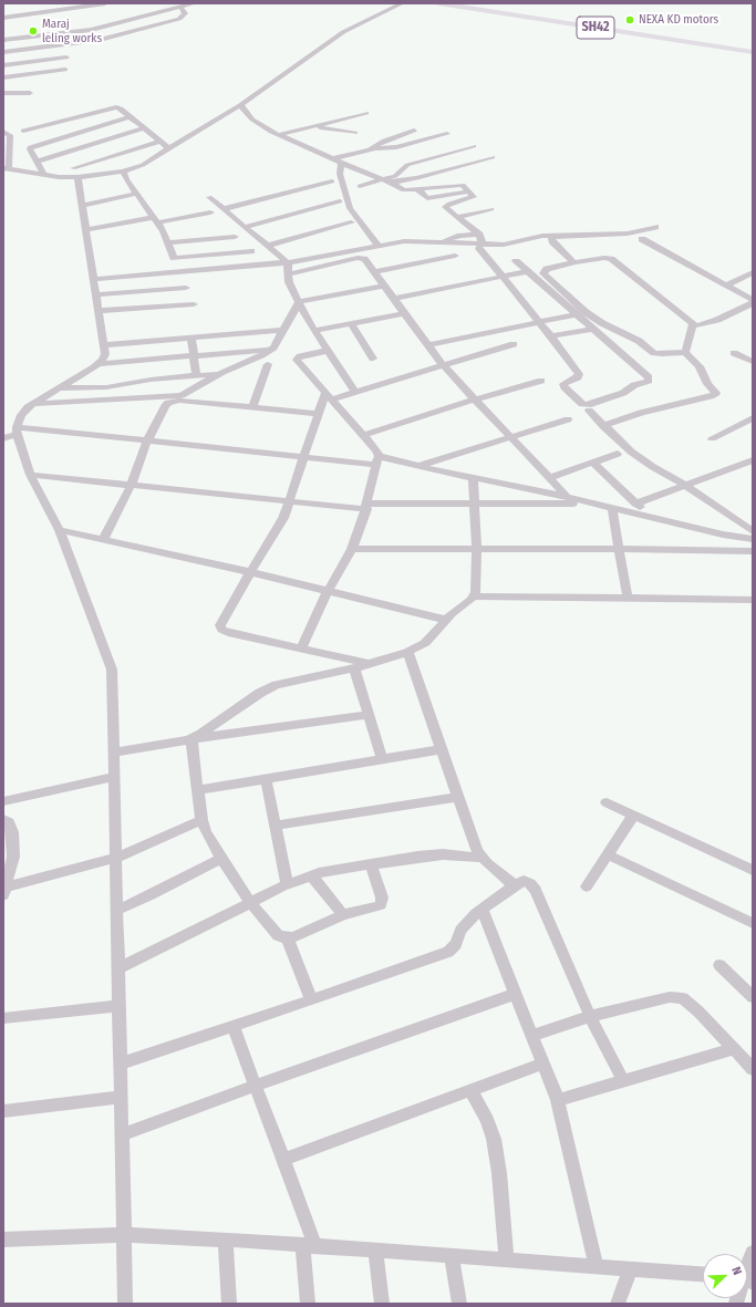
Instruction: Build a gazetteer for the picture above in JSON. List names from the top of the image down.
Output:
{
  "streets": {
    "main road": ["SH42"]
  },
  "places": ["NEXA KD motors", "Maraj leling works"],
  "north": "top right"
}
